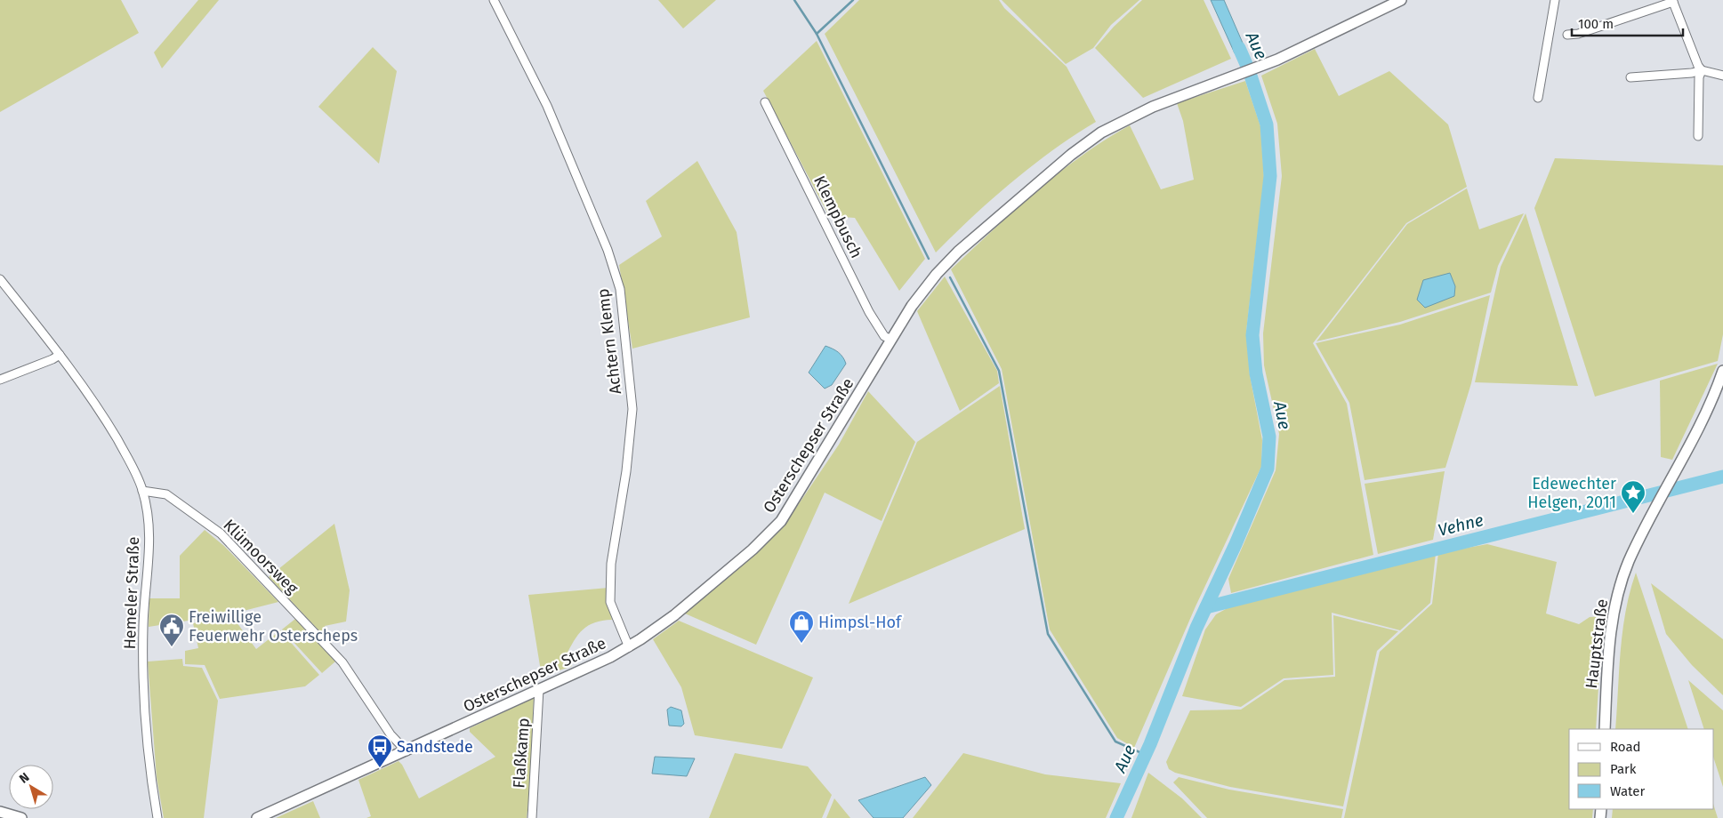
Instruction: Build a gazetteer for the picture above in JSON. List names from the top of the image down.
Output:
{
  "streets": {
    "main road": ["Osterschepser Straße", "Hauptstraße"],
    "street": [
      "Klempbusch",
      "Achtern Klemp",
      "Klümoorsweg",
      "Hemeler Straße",
      "Flaßkamp"
    ]
  },
  "crossings": [
    ["Klempbusch", "Osterschepser Straße"],
    ["Achtern Klemp", "Osterschepser Straße"],
    ["Osterschepser Straße", "Klümoorsweg"],
    ["Osterschepser Straße", "Flaßkamp"],
    ["Klümoorsweg", "Hemeler Straße"]
  ],
  "water": ["Aue", "Vehne"],
  "places": {
    "place": ["Edewechter Helgen, 2011"],
    "shop": ["Himpsl-Hof"],
    "public building": ["Freiwillige Feuerwehr Osterscheps"],
    "bus stop": ["Sandstede"]
  },
  "legend": ["Road", "Park", "Water"],
  "scale_bar": "100 m",
  "north": "top left"
}
